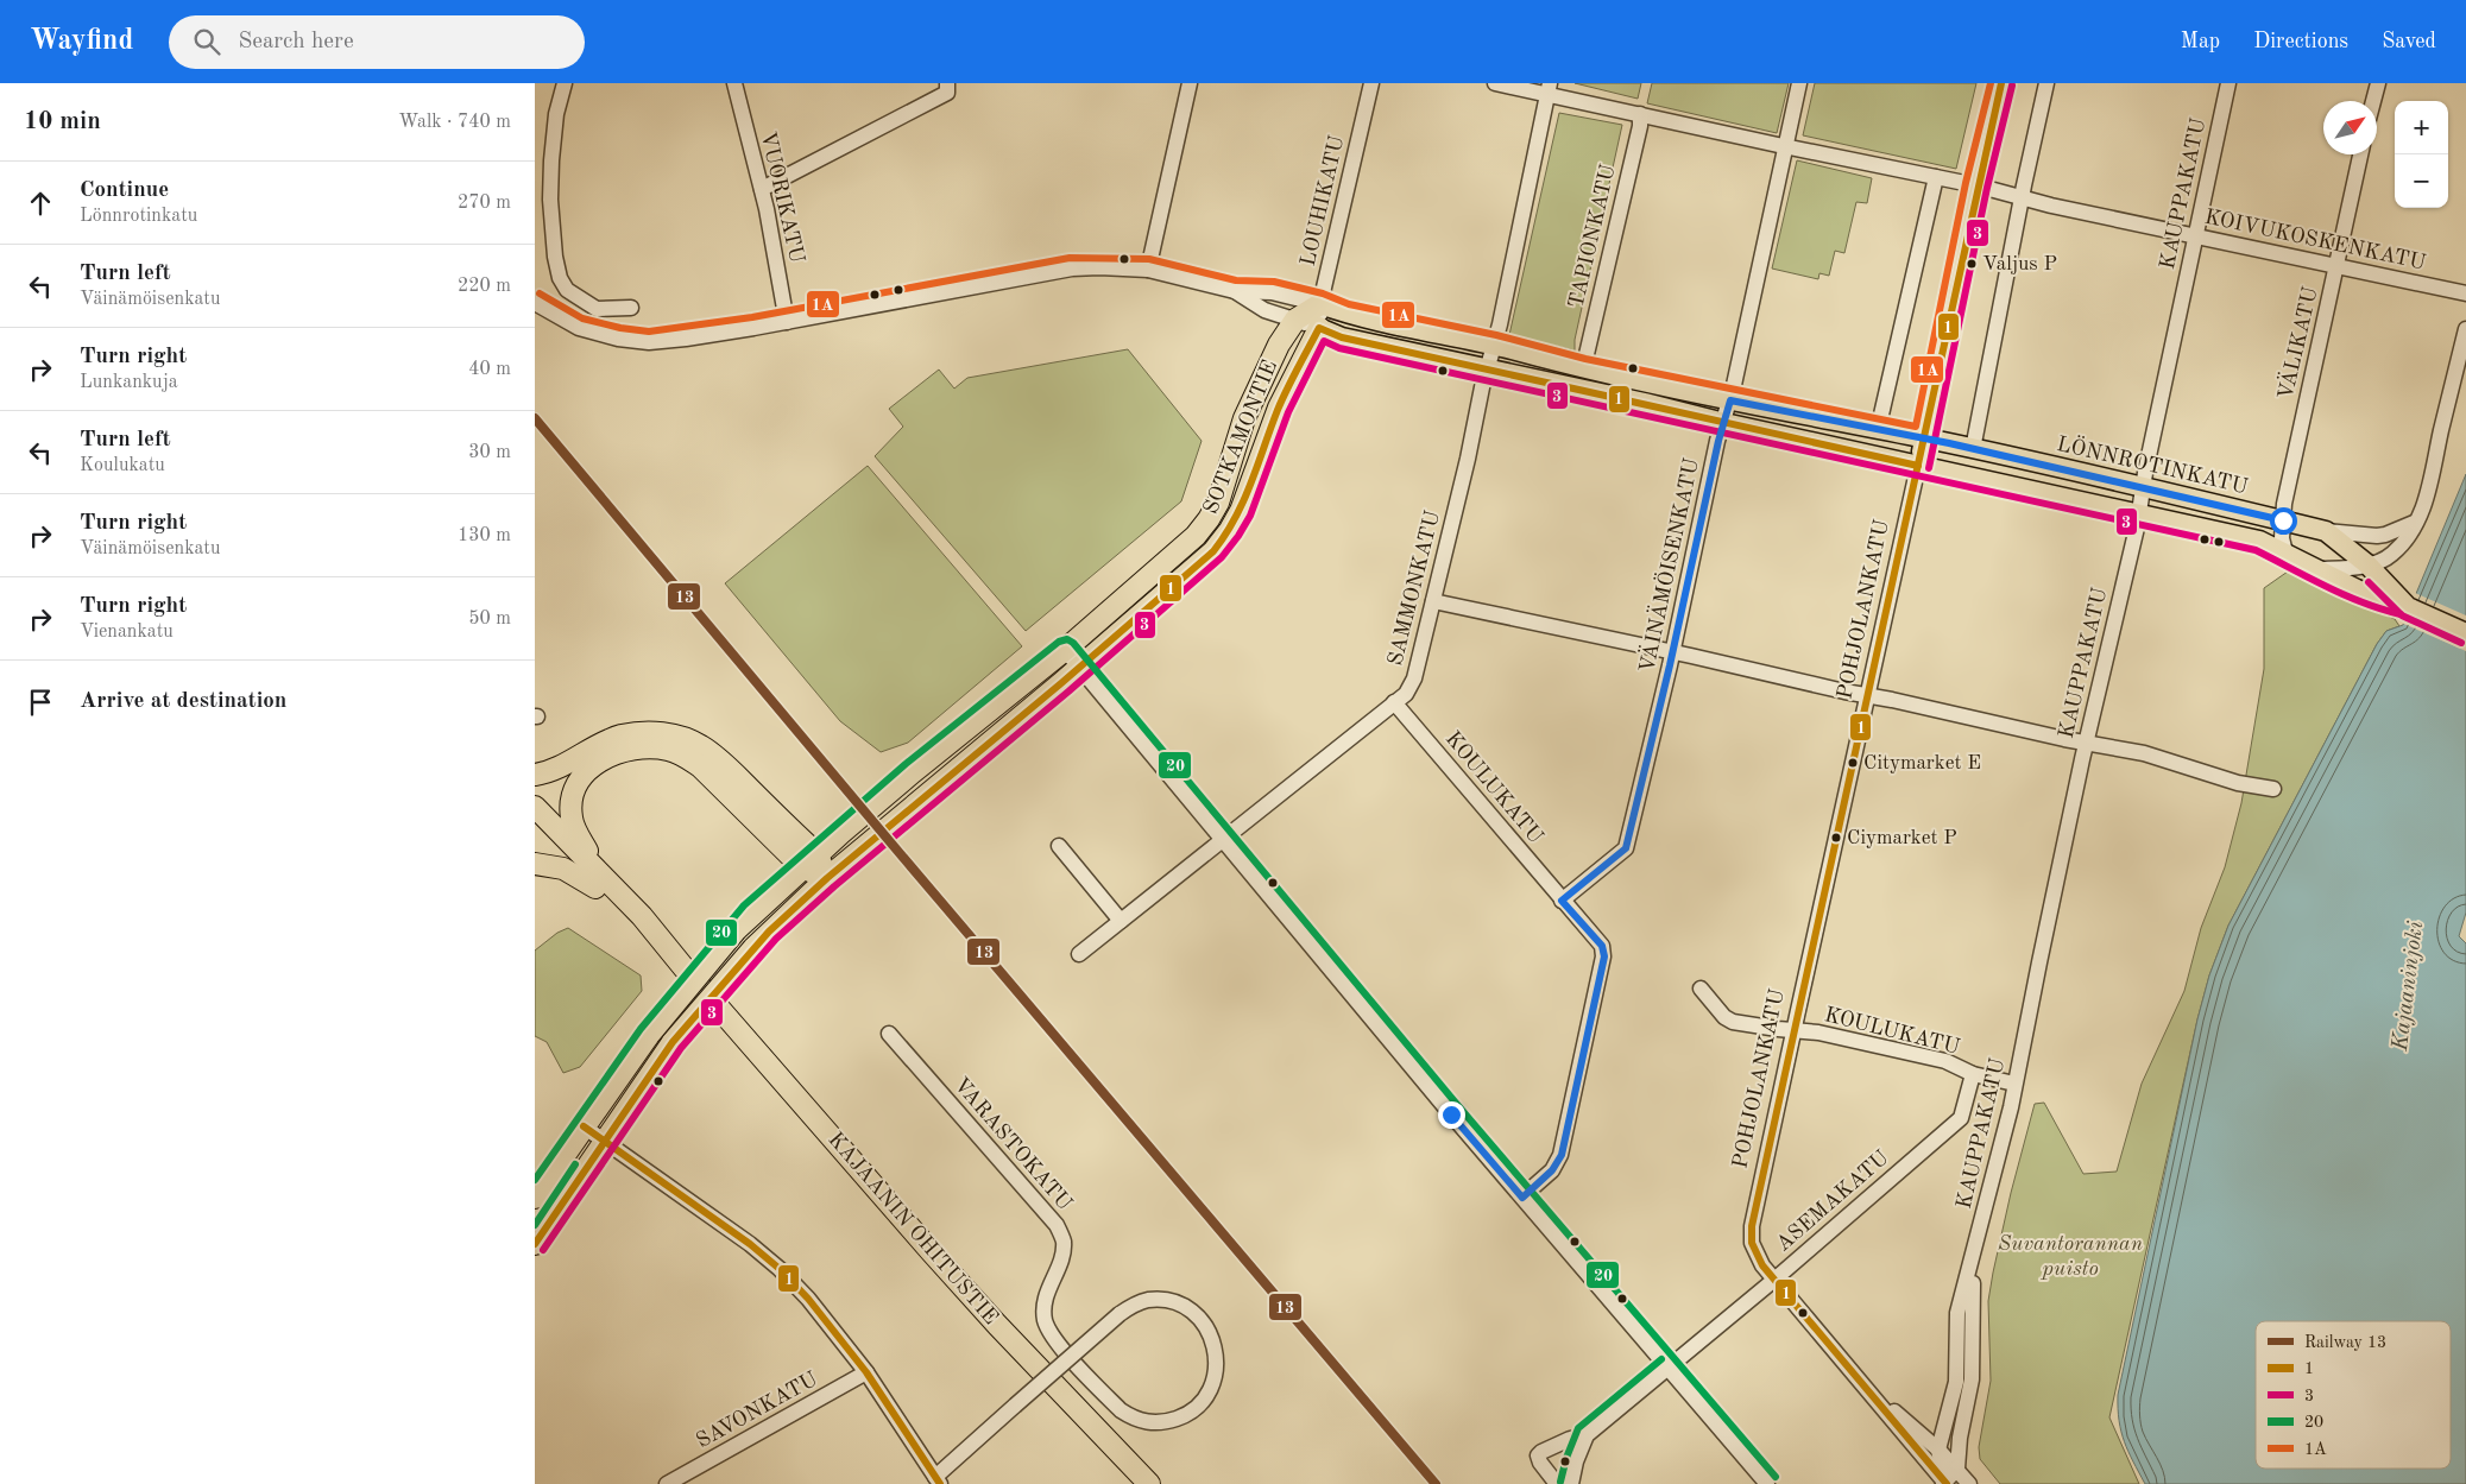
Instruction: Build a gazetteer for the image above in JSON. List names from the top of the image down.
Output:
{
  "streets": {
    "highway": ["SOTKAMONTIE", "KAJAANIN OHITUSTIE"],
    "main road": ["LÖNNROTINKATU", "POHJOLANKATU"],
    "street": [
      "KAUPPAKATU",
      "VUORIKATU",
      "LOUHIKATU",
      "TAPIONKATU",
      "KOIVUKOSKENKATU",
      "VÄLIKATU",
      "VÄINÄMÖISENKATU",
      "SAMMONKATU",
      "KOULUKATU",
      "VARASTOKATU",
      "ASEMAKATU",
      "SAVONKATU"
    ]
  },
  "crossings": [
    ["KAUPPAKATU", "KOIVUKOSKENKATU"],
    ["KAUPPAKATU", "LÖNNROTINKATU"],
    ["KAUPPAKATU", "KOULUKATU"],
    ["VUORIKATU", "LÖNNROTINKATU"],
    ["LOUHIKATU", "SOTKAMONTIE"],
    ["LOUHIKATU", "LÖNNROTINKATU"],
    ["TAPIONKATU", "KOIVUKOSKENKATU"],
    ["TAPIONKATU", "LÖNNROTINKATU"],
    ["KOIVUKOSKENKATU", "VÄLIKATU"],
    ["KOIVUKOSKENKATU", "VÄINÄMÖISENKATU"],
    ["KOIVUKOSKENKATU", "SAMMONKATU"],
    ["KOIVUKOSKENKATU", "POHJOLANKATU"],
    ["VÄLIKATU", "LÖNNROTINKATU"],
    ["SOTKAMONTIE", "LÖNNROTINKATU"],
    ["LÖNNROTINKATU", "VÄINÄMÖISENKATU"],
    ["LÖNNROTINKATU", "SAMMONKATU"],
    ["LÖNNROTINKATU", "POHJOLANKATU"],
    ["VÄINÄMÖISENKATU", "KOULUKATU"],
    ["SAMMONKATU", "KOULUKATU"],
    ["POHJOLANKATU", "KOULUKATU"],
    ["POHJOLANKATU", "ASEMAKATU"],
    ["KOULUKATU", "ASEMAKATU"]
  ],
  "water": ["Kajaaninjoki"],
  "parks": ["Suvantorannan puisto"],
  "places": ["Valjus P", "Citymarket E", "Ciymarket P"],
  "lines": [
    "transit line 1",
    "transit line 1A",
    "transit line 3",
    "rail line 13",
    "transit line 20"
  ],
  "legend": [
    "Railway 13",
    "1",
    "3",
    "20",
    "1A"
  ],
  "north": "top right",
  "page": {
    "header": "Wayfind",
    "search": "Search here",
    "nav": ["Map", "Directions", "Saved"],
    "heading": ["10 min", "Walk · 740 m"],
    "map_buttons": ["+", "−"],
    "list": [
      ["Continue", "Lönnrotinkatu", "270 m"],
      ["Turn left", "Väinämöisenkatu", "220 m"],
      ["Turn right", "Lunkankuja", "40 m"],
      ["Turn left", "Koulukatu", "30 m"],
      ["Turn right", "Väinämöisenkatu", "130 m"],
      ["Turn right", "Vienankatu", "50 m"],
      "Arrive at destination"
    ]
  }
}
